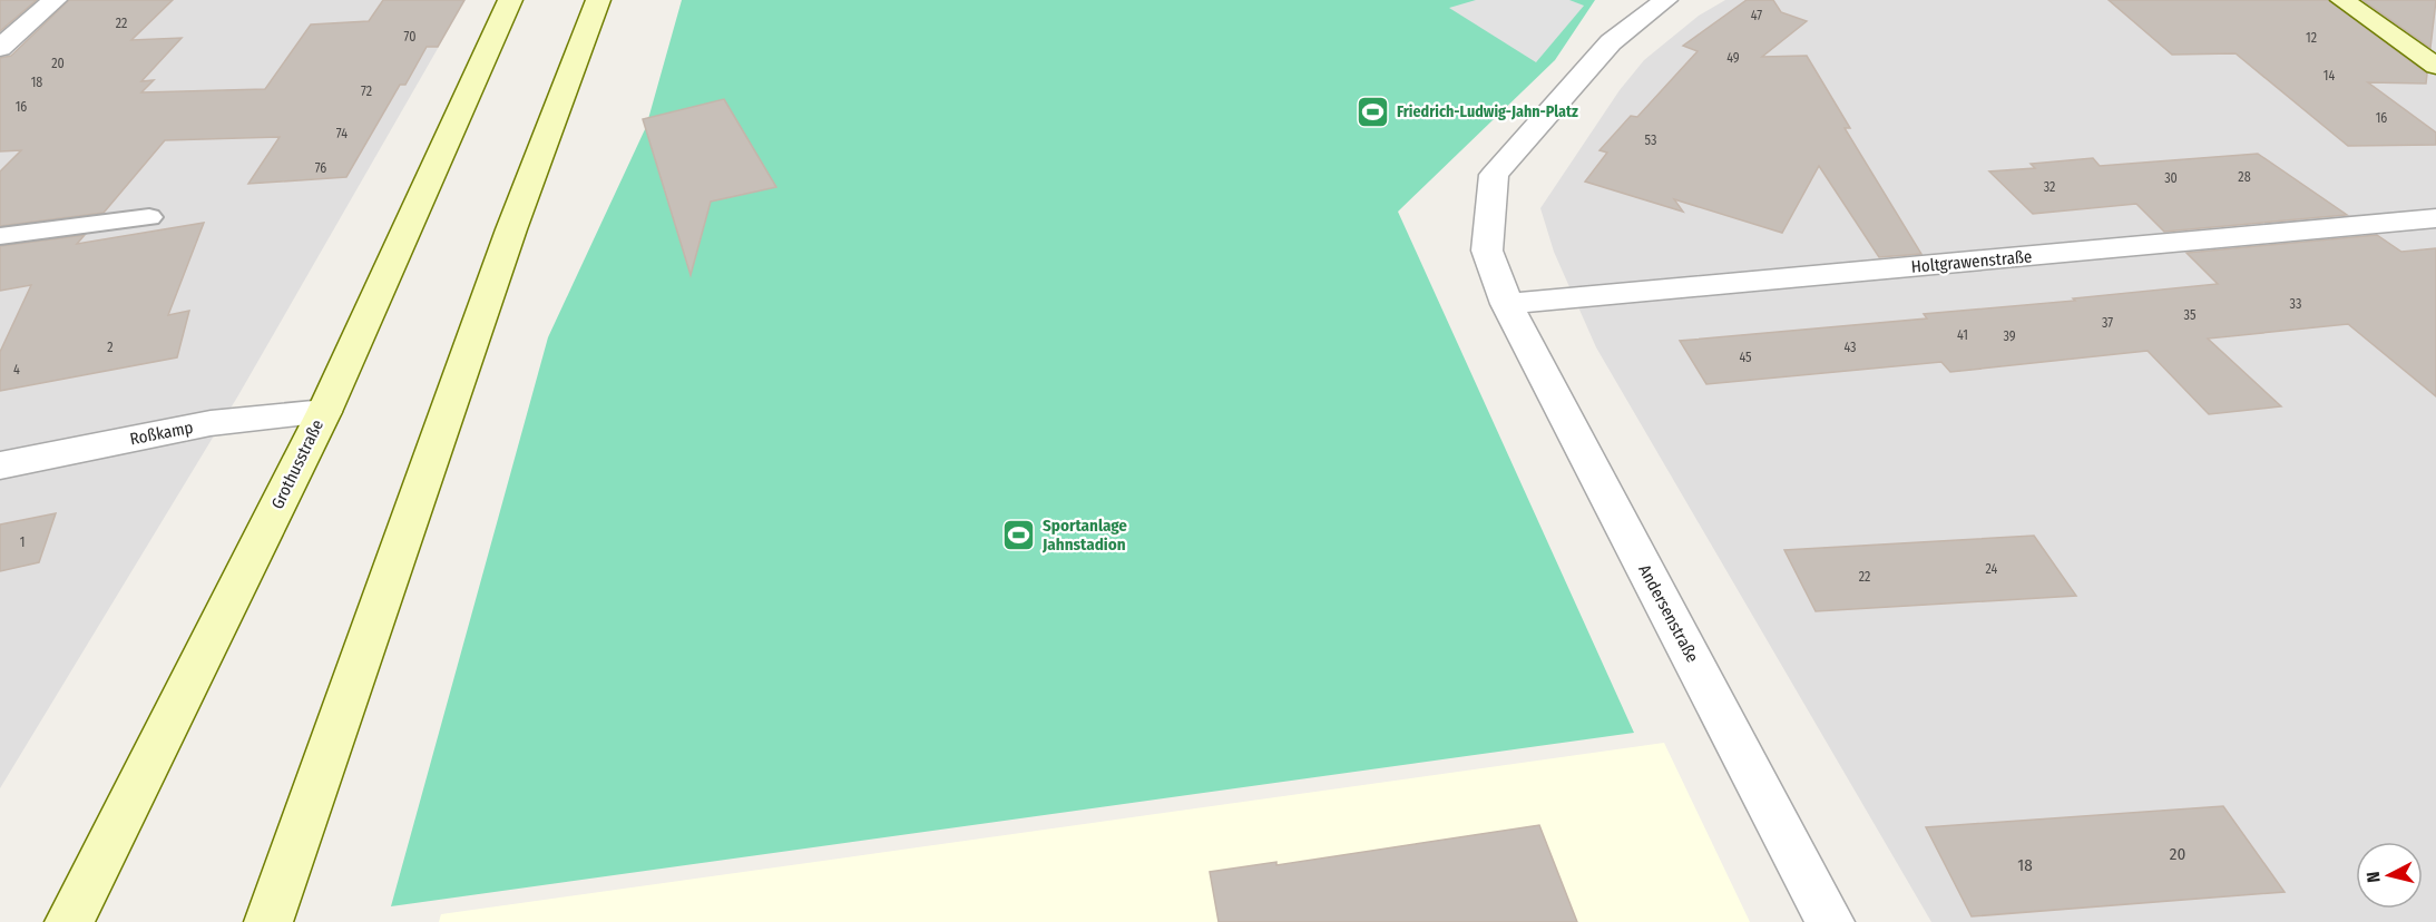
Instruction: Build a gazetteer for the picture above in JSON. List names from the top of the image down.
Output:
{
  "streets": {
    "main road": ["Grothusstraße"],
    "street": ["Holtgrawenstraße", "Roßkamp", "Andersenstraße"]
  },
  "crossings": [
    ["Holtgrawenstraße", "Andersenstraße"],
    ["Roßkamp", "Grothusstraße"]
  ],
  "places": {
    "sports": ["Friedrich-Ludwig-Jahn-Platz", "Sportanlage Jahnstadion"]
  },
  "house_numbers": [
    "47",
    "22",
    "70",
    "12",
    "49",
    "20",
    "14",
    "18",
    "72",
    "16",
    "16",
    "74",
    "53",
    "76",
    "28",
    "30",
    "32",
    "33",
    "35",
    "37",
    "41",
    "39",
    "2",
    "43",
    "45",
    "4",
    "1",
    "24",
    "22",
    "20",
    "18"
  ],
  "north": "left"
}
